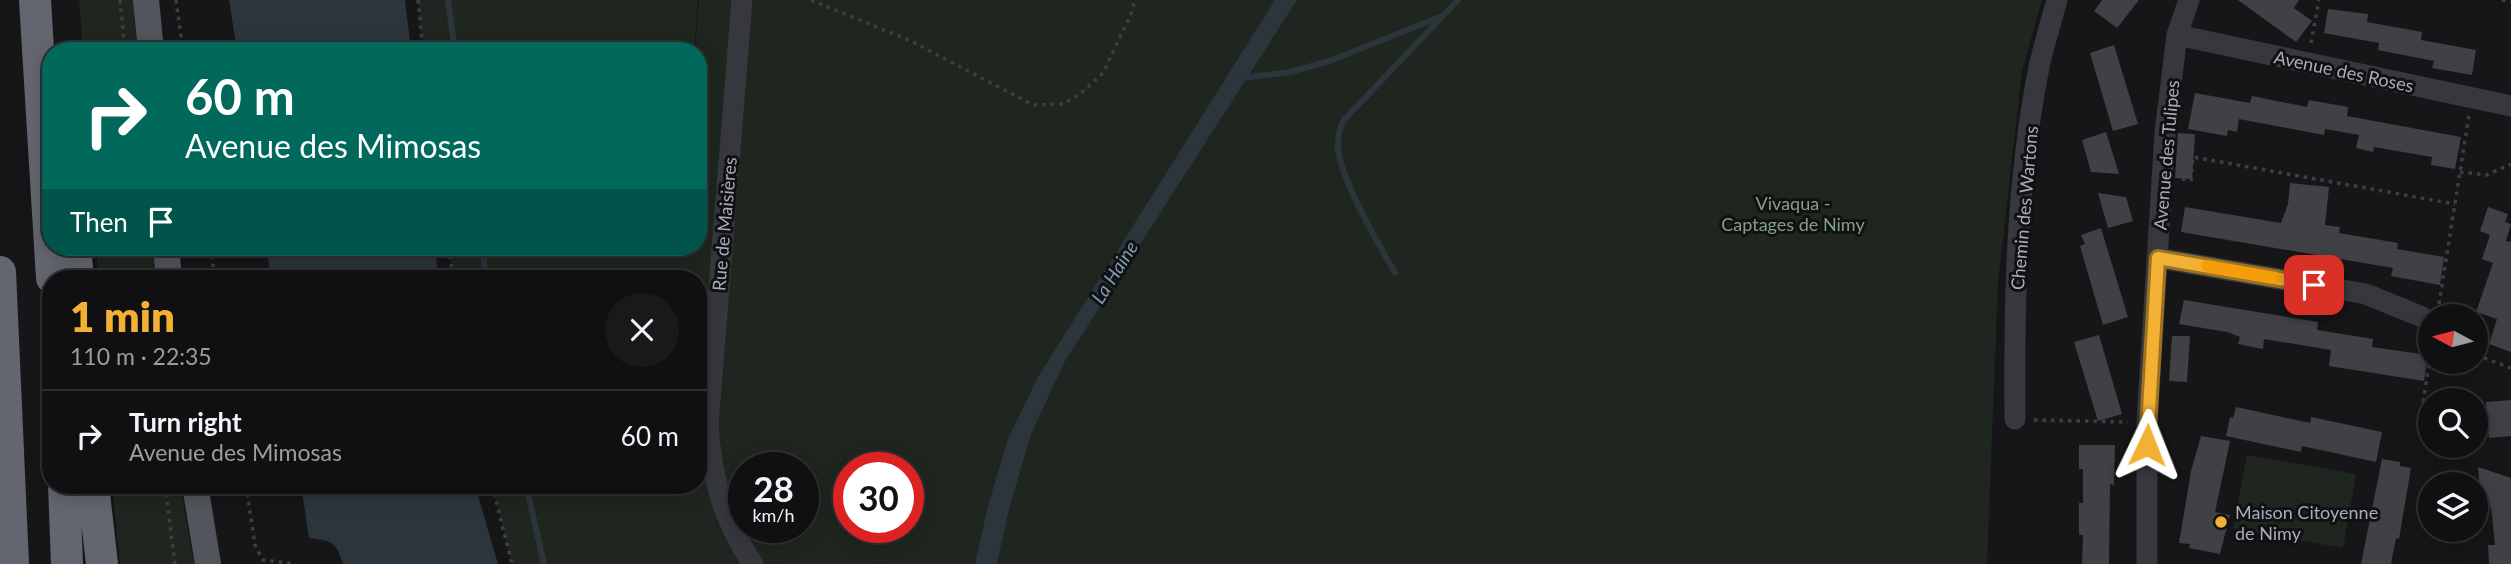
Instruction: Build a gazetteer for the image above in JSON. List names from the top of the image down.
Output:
{
  "streets": {
    "street": [
      "Avenue des Roses",
      "Avenue des Tulipes",
      "Chemin des Wartons",
      "Rue de Maisières"
    ]
  },
  "crossings": [
    ["Avenue des Roses", "Avenue des Tulipes"]
  ],
  "water": ["La Haine"],
  "parks": ["Vivaqua - Captages de Nimy"],
  "places": ["Maison Citoyenne de Nimy"],
  "north": "left",
  "page": {
    "turn": ["60 m", "Avenue des Mimosas"],
    "then": "Then",
    "heading": ["1 min", "110 m · 22:35"],
    "list": [
      {
        "name": "Turn right",
        "note": "Avenue des Mimosas",
        "value": "60 m"
      }
    ],
    "speed": "28 km/h",
    "limit": "30"
  }
}
